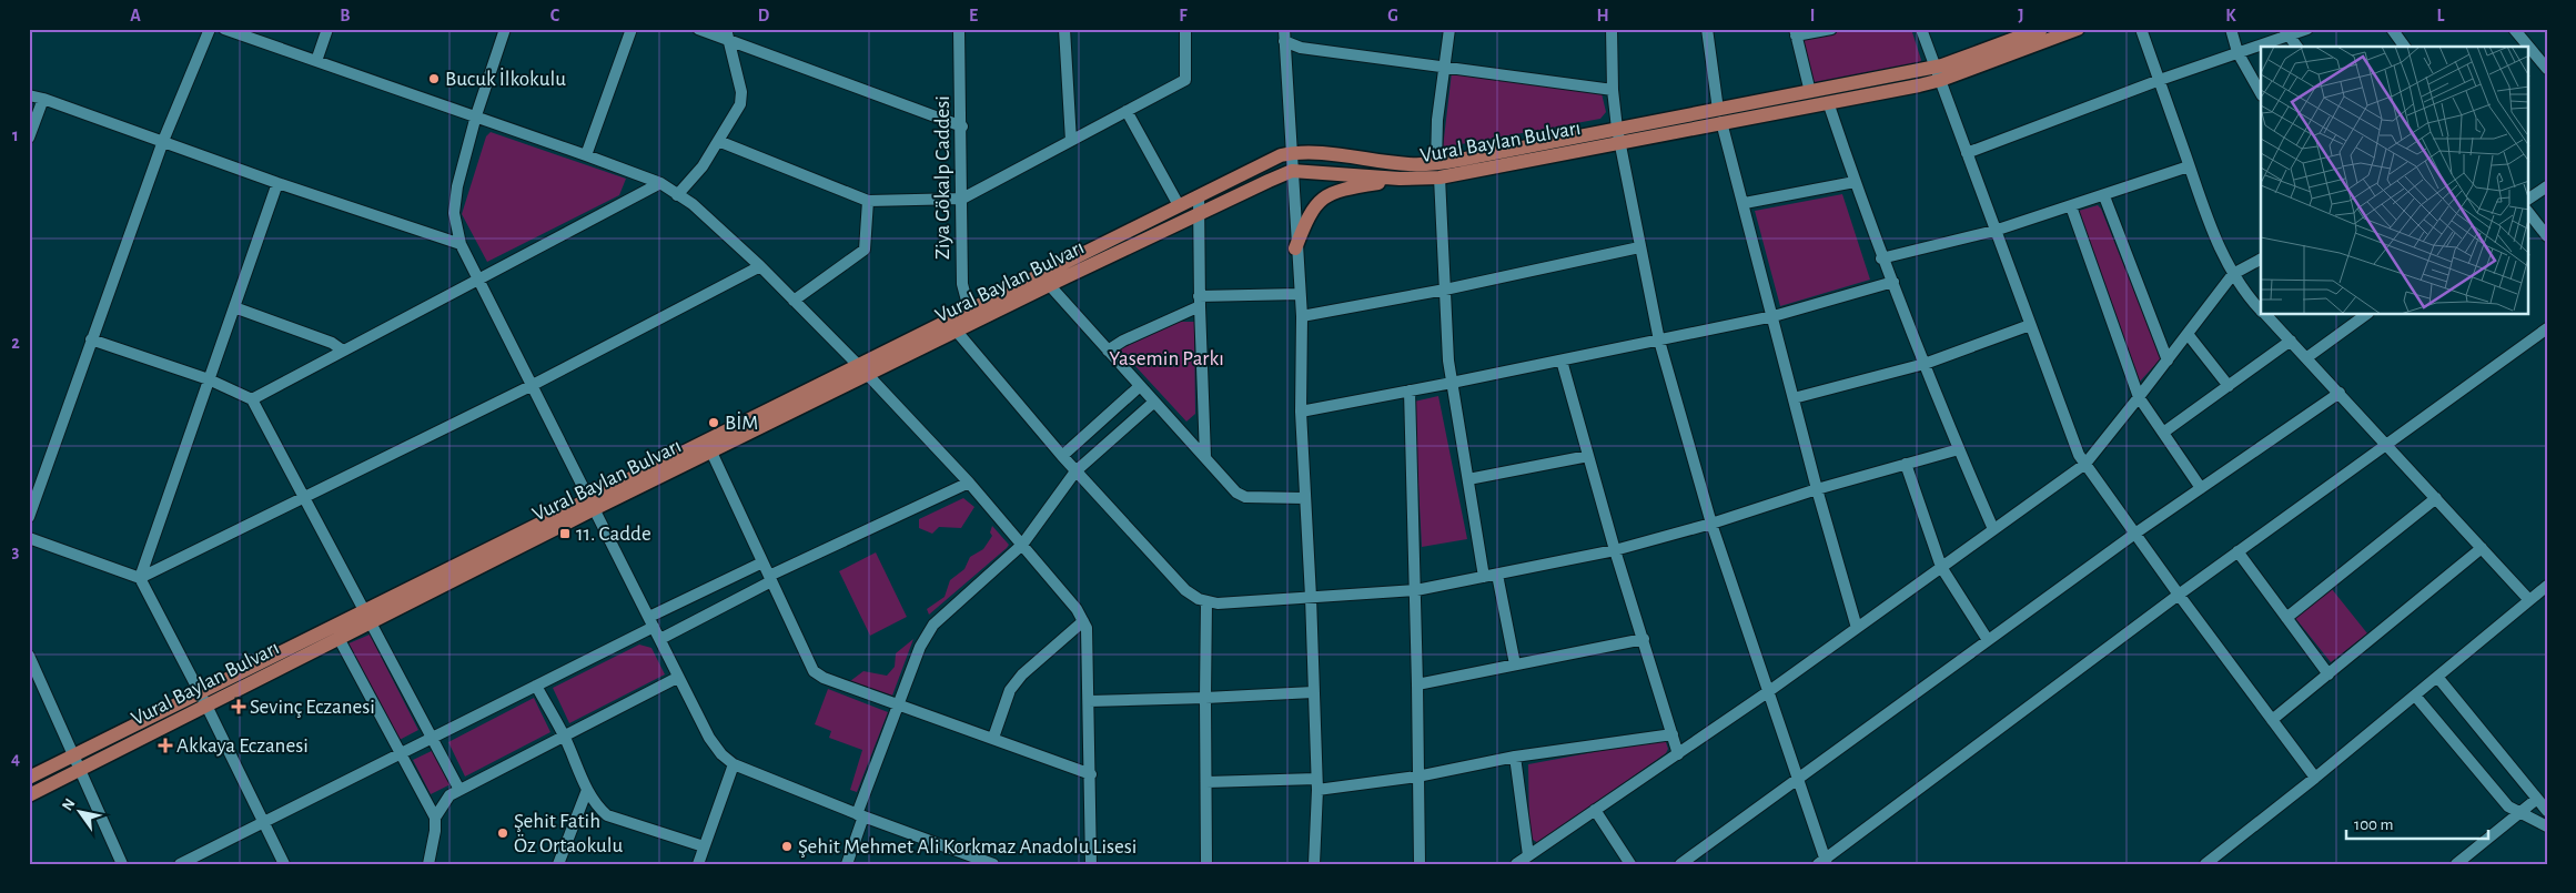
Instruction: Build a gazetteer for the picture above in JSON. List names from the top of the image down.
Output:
{
  "streets": {
    "main road": ["Vural Baylan Bulvarı"],
    "street": ["Ziya Gökalp Caddesi"]
  },
  "crossings": [
    ["Vural Baylan Bulvarı", "Ziya Gökalp Caddesi"]
  ],
  "parks": ["Yasemin Parkı"],
  "places": {
    "other": [
      "Bucuk İlkokulu",
      "BİM",
      "Şehit Fatih Öz Ortaokulu",
      "Şehit Mehmet Ali Korkmaz Anadolu Lisesi"
    ],
    "transit": ["11. Cadde"],
    "health": ["Sevinç Eczanesi", "Akkaya Eczanesi"]
  },
  "scale_bar": "100 m",
  "north": "top left",
  "grid": {
    "columns": [
      "A",
      "B",
      "C",
      "D",
      "E",
      "F",
      "G",
      "H",
      "I",
      "J",
      "K",
      "L"
    ],
    "rows": [
      "1",
      "2",
      "3",
      "4"
    ]
  }
}
